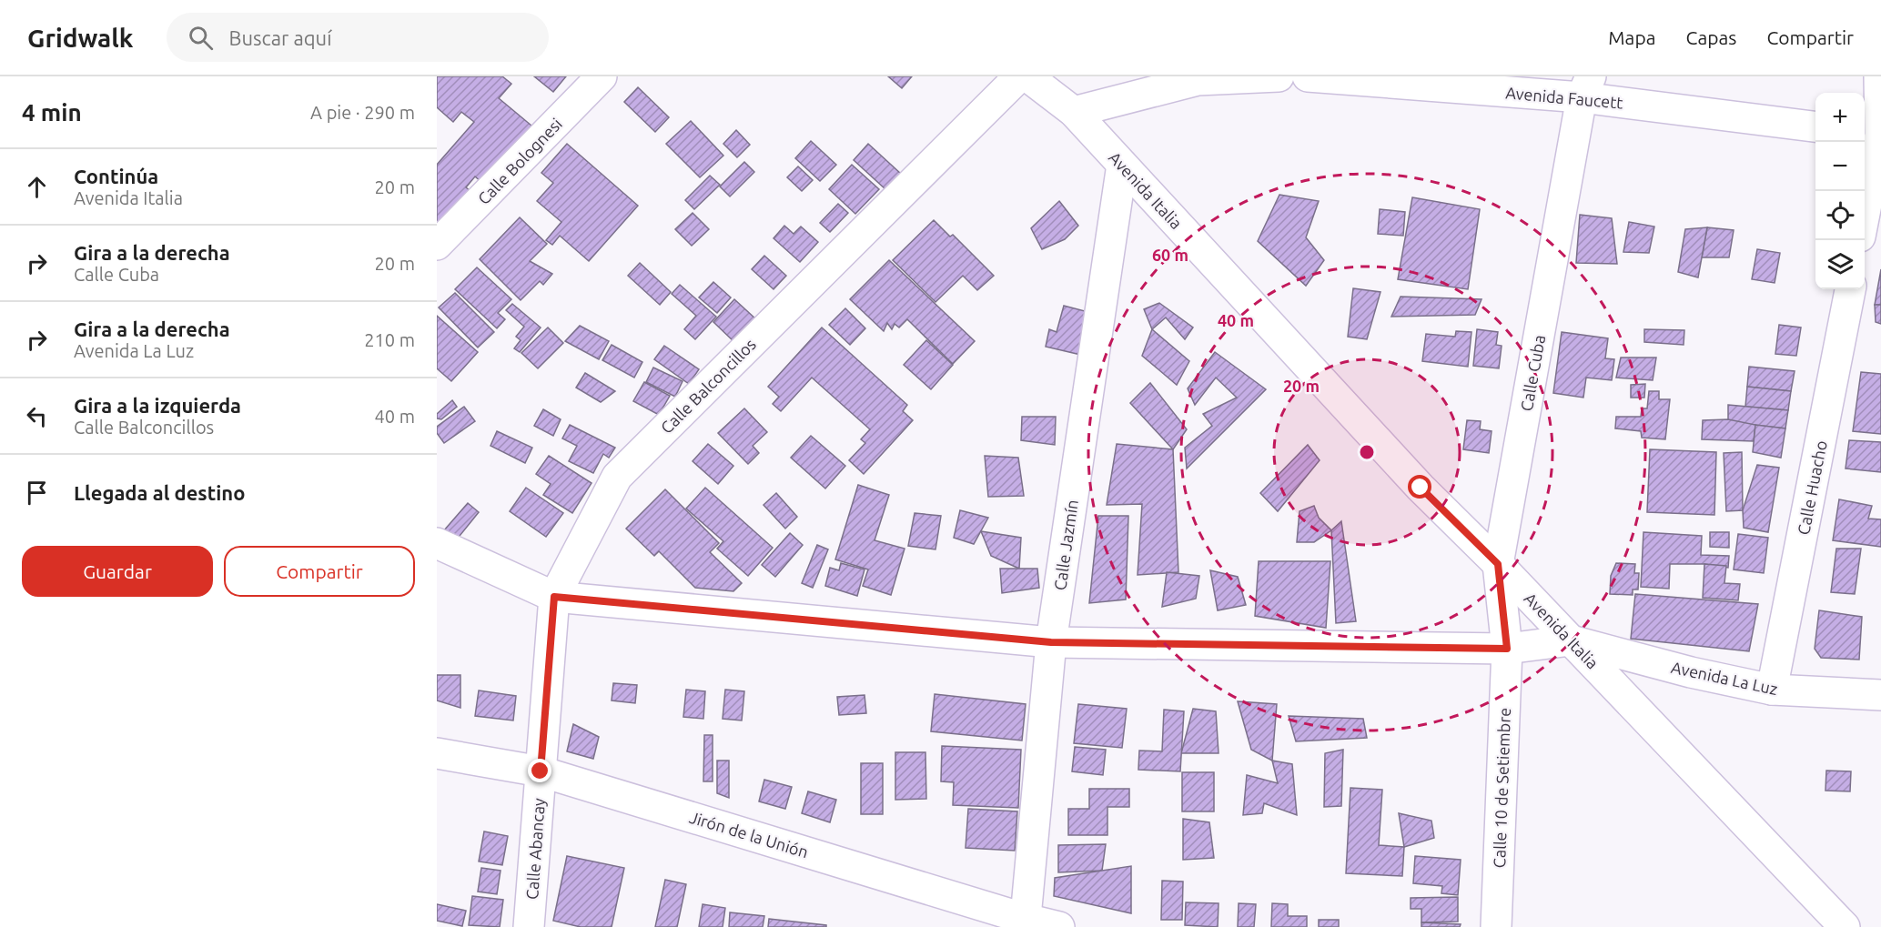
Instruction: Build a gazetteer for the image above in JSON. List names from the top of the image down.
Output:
{
  "streets": {
    "street": [
      "Avenida Faucett",
      "Calle Bolognesi",
      "Avenida Italia",
      "Calle Cuba",
      "Calle Balconcillos",
      "Calle Huacho",
      "Calle Jazmín",
      "Avenida La Luz",
      "Calle 10 de Setiembre",
      "Jirón de la Unión",
      "Calle Abancay"
    ]
  },
  "crossings": [
    ["Avenida Faucett", "Calle Cuba"],
    ["Avenida Italia", "Calle Cuba"],
    ["Avenida Italia", "Calle Jazmín"],
    ["Avenida Italia", "Avenida La Luz"],
    ["Calle Cuba", "Calle 10 de Setiembre"],
    ["Calle Balconcillos", "Jirón de la Unión"],
    ["Calle Balconcillos", "Calle Abancay"],
    ["Calle Huacho", "Avenida La Luz"],
    ["Calle Jazmín", "Jirón de la Unión"],
    ["Jirón de la Unión", "Calle Abancay"]
  ],
  "page": {
    "header": "Gridwalk",
    "search": "Buscar aquí",
    "nav": ["Mapa", "Capas", "Compartir"],
    "heading": ["4 min", "A pie · 290 m"],
    "map_buttons": ["+", "−"],
    "list": [
      ["Continúa", "Avenida Italia", "20 m"],
      ["Gira a la derecha", "Calle Cuba", "20 m"],
      ["Gira a la derecha", "Avenida La Luz", "210 m"],
      ["Gira a la izquierda", "Calle Balconcillos", "40 m"],
      "Llegada al destino"
    ],
    "buttons": ["Guardar", "Compartir"]
  },
  "rings": ["60 m", "40 m", "20 m"]
}
